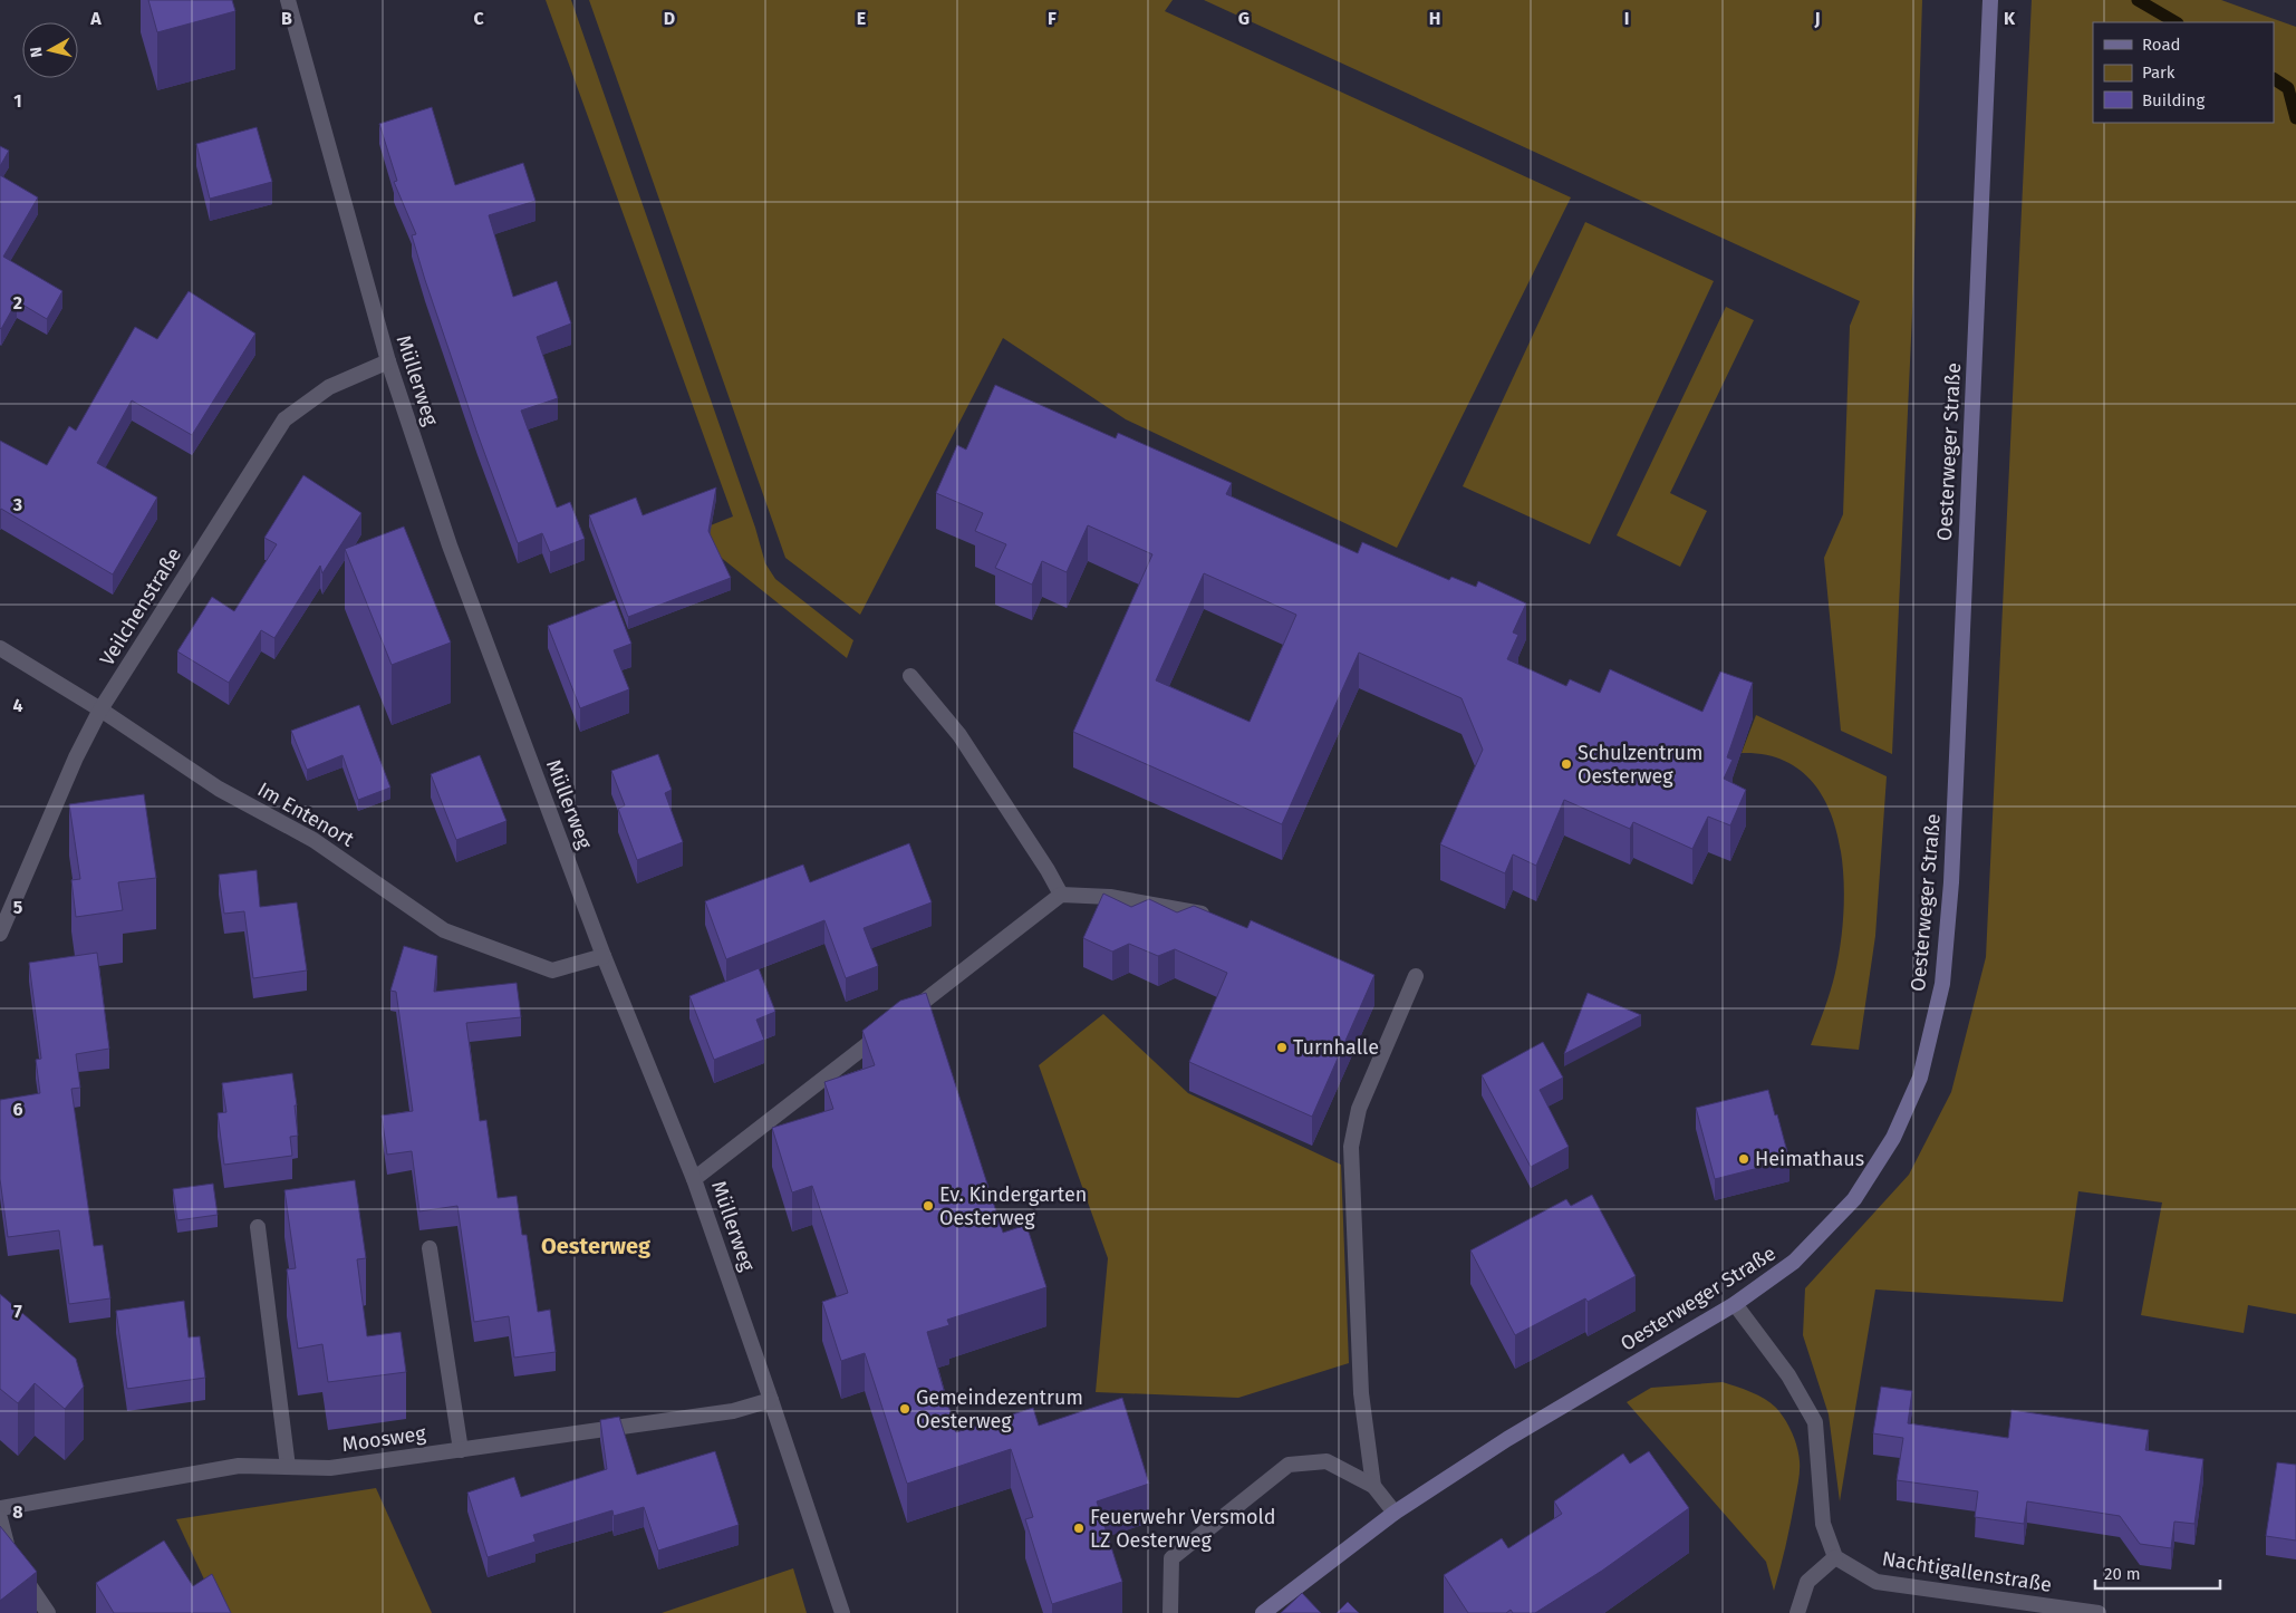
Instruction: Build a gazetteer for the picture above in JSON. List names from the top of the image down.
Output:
{
  "streets": {
    "main road": ["Oesterweger Straße"],
    "street": [
      "Müllerweg",
      "Veilchenstraße",
      "Im Entenort",
      "Moosweg",
      "Nachtigallenstraße"
    ]
  },
  "crossings": [
    ["Müllerweg", "Veilchenstraße"],
    ["Müllerweg", "Im Entenort"],
    ["Müllerweg", "Moosweg"],
    ["Veilchenstraße", "Im Entenort"]
  ],
  "districts": ["Oesterweg"],
  "places": [
    "Schulzentrum Oesterweg",
    "Turnhalle",
    "Heimathaus",
    "Ev. Kindergarten Oesterweg",
    "Gemeindezentrum Oesterweg",
    "Feuerwehr Versmold LZ Oesterweg"
  ],
  "legend": ["Road", "Park", "Building"],
  "scale_bar": "20 m",
  "north": "left",
  "grid": {
    "columns": [
      "A",
      "B",
      "C",
      "D",
      "E",
      "F",
      "G",
      "H",
      "I",
      "J",
      "K"
    ],
    "rows": [
      "1",
      "2",
      "3",
      "4",
      "5",
      "6",
      "7",
      "8"
    ]
  }
}
